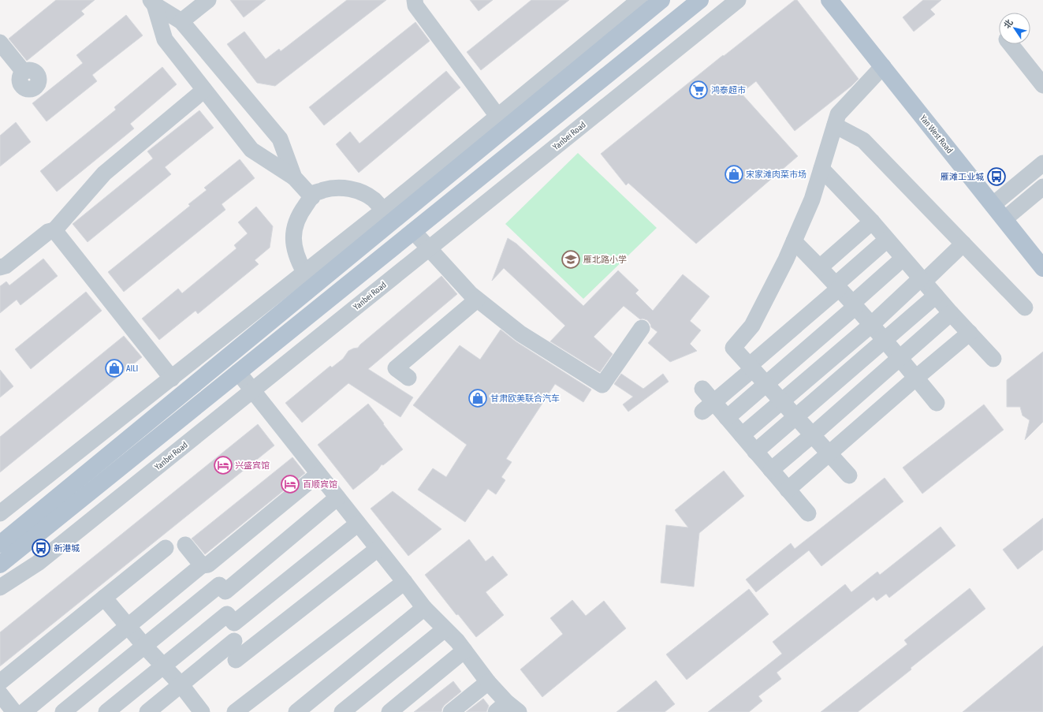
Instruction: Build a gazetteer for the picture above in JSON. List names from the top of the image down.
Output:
{
  "streets": {
    "main road": ["Yan West Road"],
    "street": ["Yanbei Road"]
  },
  "places": {
    "supermarket": ["鸿泰超市"],
    "shop": ["宋家滩肉菜市场", "AILI", "甘肃欧美联合汽车"],
    "bus stop": ["雁滩工业城", "新港城"],
    "school or university": ["雁北路小学"],
    "hotel": ["兴盛宾馆", "百顺宾馆"]
  },
  "north": "top left"
}
